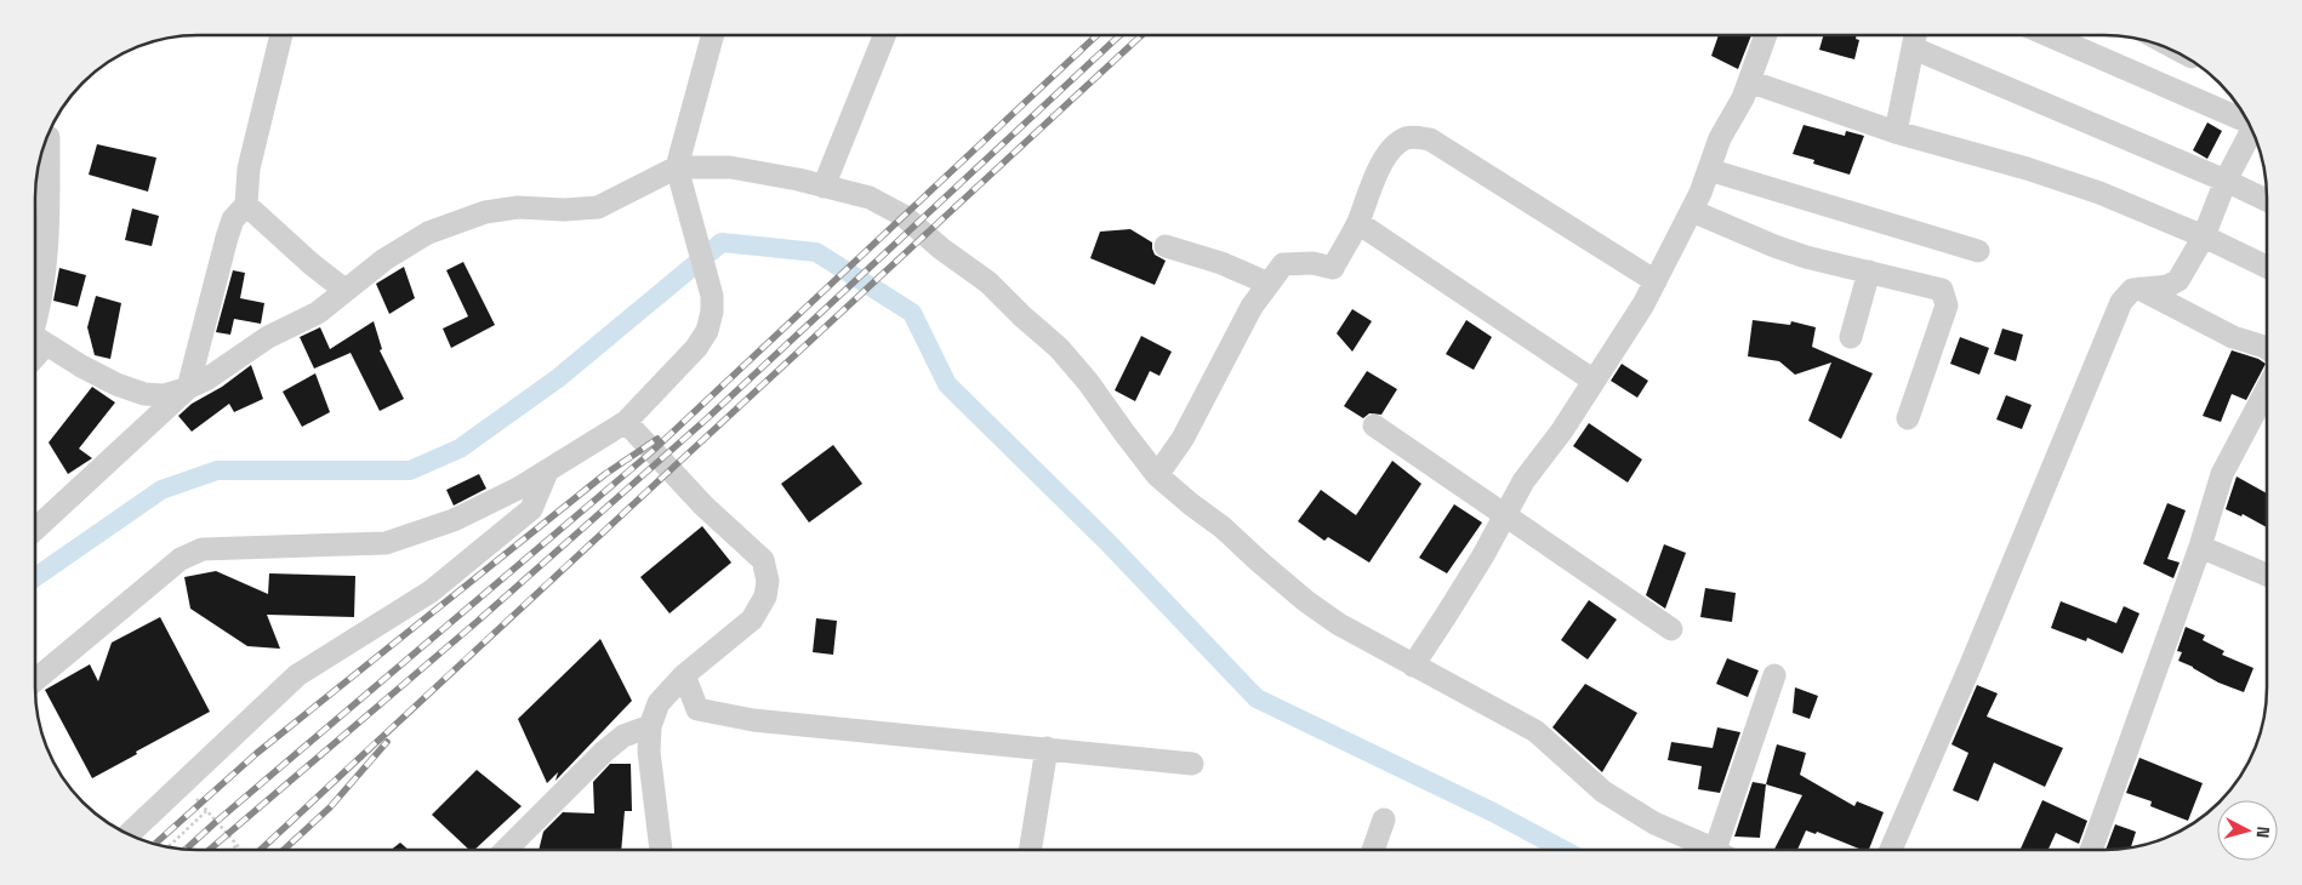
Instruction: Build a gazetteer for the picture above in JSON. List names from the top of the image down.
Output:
{
  "north": "right"
}
